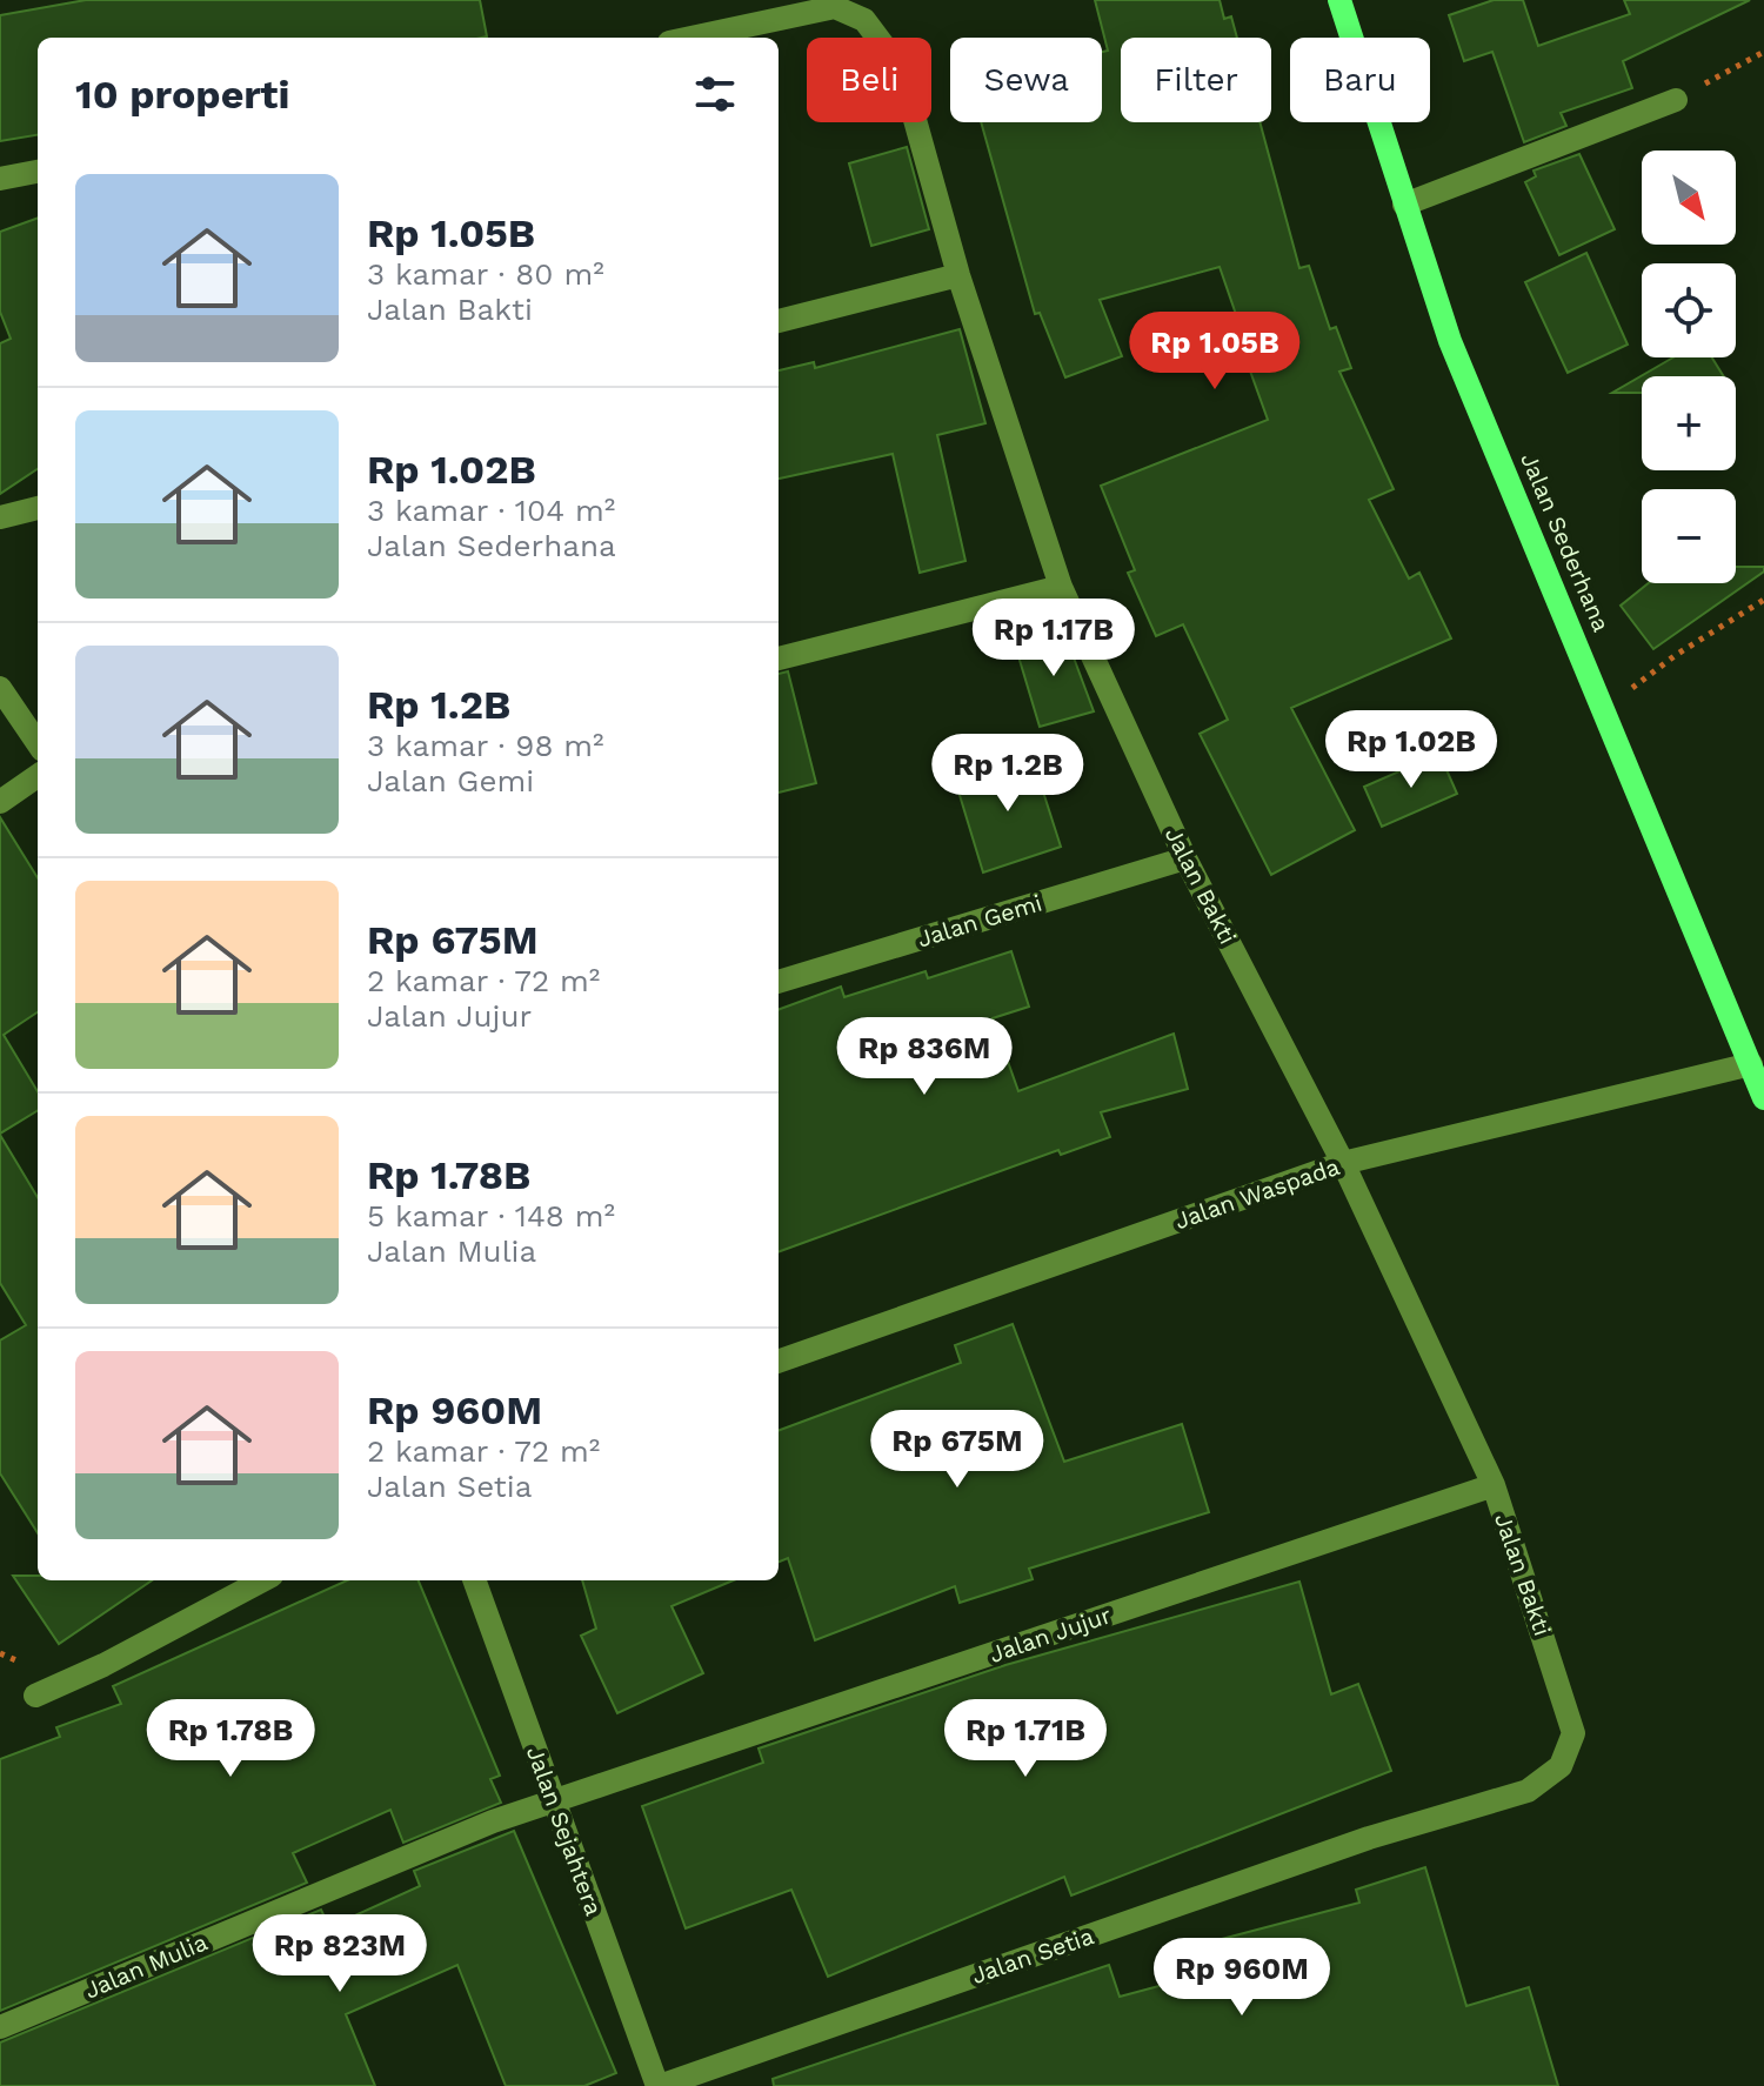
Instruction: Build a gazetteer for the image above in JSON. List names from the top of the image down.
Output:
{
  "streets": {
    "main road": ["Jalan Sederhana"],
    "street": [
      "Jalan Bakti",
      "Jalan Gemi",
      "Jalan Waspada",
      "Jalan Jujur",
      "Jalan Sejahtera",
      "Jalan Setia",
      "Jalan Mulia"
    ]
  },
  "crossings": [
    ["Jalan Sederhana", "Jalan Waspada"],
    ["Jalan Bakti", "Jalan Gemi"],
    ["Jalan Bakti", "Jalan Waspada"],
    ["Jalan Bakti", "Jalan Jujur"],
    ["Jalan Bakti", "Jalan Setia"],
    ["Jalan Jujur", "Jalan Sejahtera"],
    ["Jalan Jujur", "Jalan Mulia"],
    ["Jalan Sejahtera", "Jalan Setia"],
    ["Jalan Sejahtera", "Jalan Mulia"]
  ],
  "north": "bottom right",
  "page": {
    "chip": [
      "Beli",
      "Sewa",
      "Filter",
      "Baru"
    ],
    "heading": "10 properti",
    "map_buttons": ["+", "−"],
    "list": [
      {
        "name": "Rp 1.05B",
        "note": "3 kamar · 80 m² · Jalan Bakti"
      },
      {
        "name": "Rp 1.02B",
        "note": "3 kamar · 104 m² · Jalan Sederhana"
      },
      {
        "name": "Rp 1.2B",
        "note": "3 kamar · 98 m² · Jalan Gemi"
      },
      {
        "name": "Rp 675M",
        "note": "2 kamar · 72 m² · Jalan Jujur"
      },
      {
        "name": "Rp 1.78B",
        "note": "5 kamar · 148 m² · Jalan Mulia"
      },
      {
        "name": "Rp 960M",
        "note": "2 kamar · 72 m² · Jalan Setia"
      }
    ],
    "price": [
      "Rp 1.05B",
      "Rp 1.17B",
      "Rp 1.02B",
      "Rp 1.2B",
      "Rp 836M",
      "Rp 675M",
      "Rp 1.78B",
      "Rp 1.71B",
      "Rp 823M",
      "Rp 960M"
    ]
  }
}
